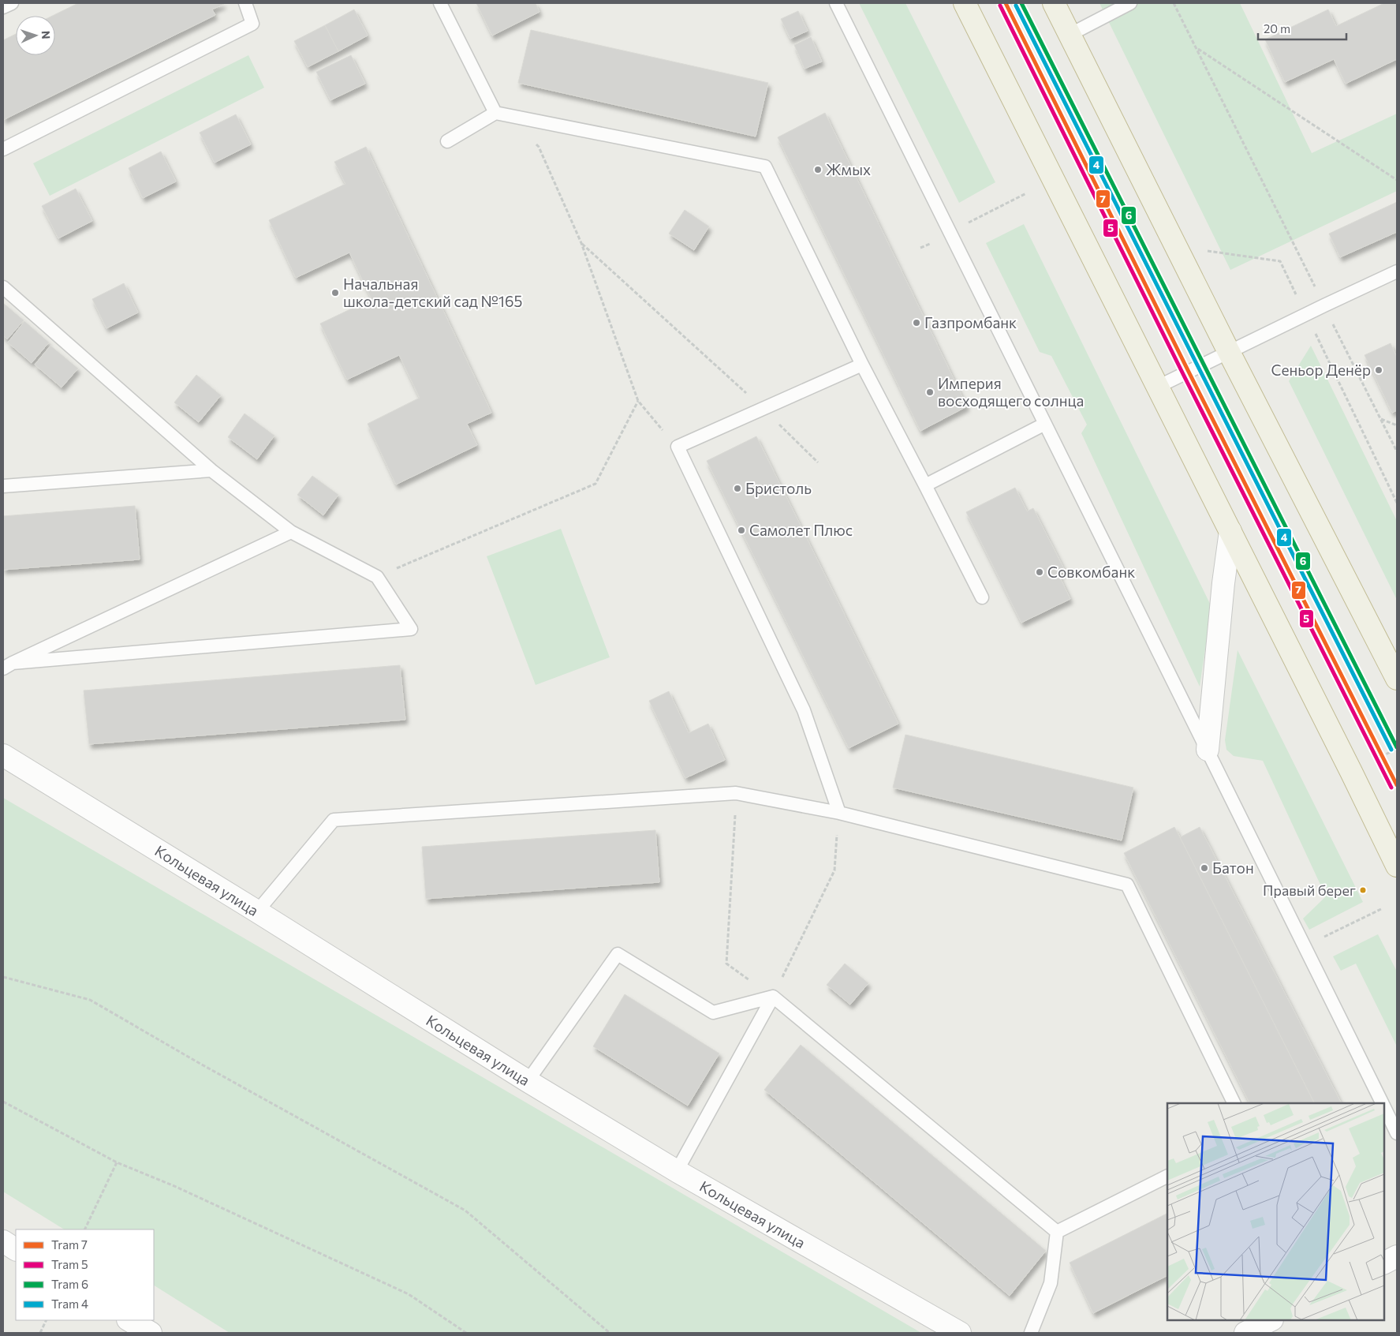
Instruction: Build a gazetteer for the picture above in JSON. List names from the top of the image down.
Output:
{
  "streets": {
    "street": ["Кольцевая улица"]
  },
  "places": [
    "Жмых",
    "Начальная школа-детский сад №165",
    "Газпромбанк",
    "Сеньор Денёр",
    "Империя восходящего солнца",
    "Бристоль",
    "Самолет Плюс",
    "Совкомбанк",
    "Батон",
    "Правый берег"
  ],
  "lines": [
    "tram line 7",
    "tram line 6",
    "tram line 5",
    "tram line 4"
  ],
  "legend": [
    "Tram 7",
    "Tram 5",
    "Tram 6",
    "Tram 4"
  ],
  "scale_bar": "20 m",
  "north": "right"
}
